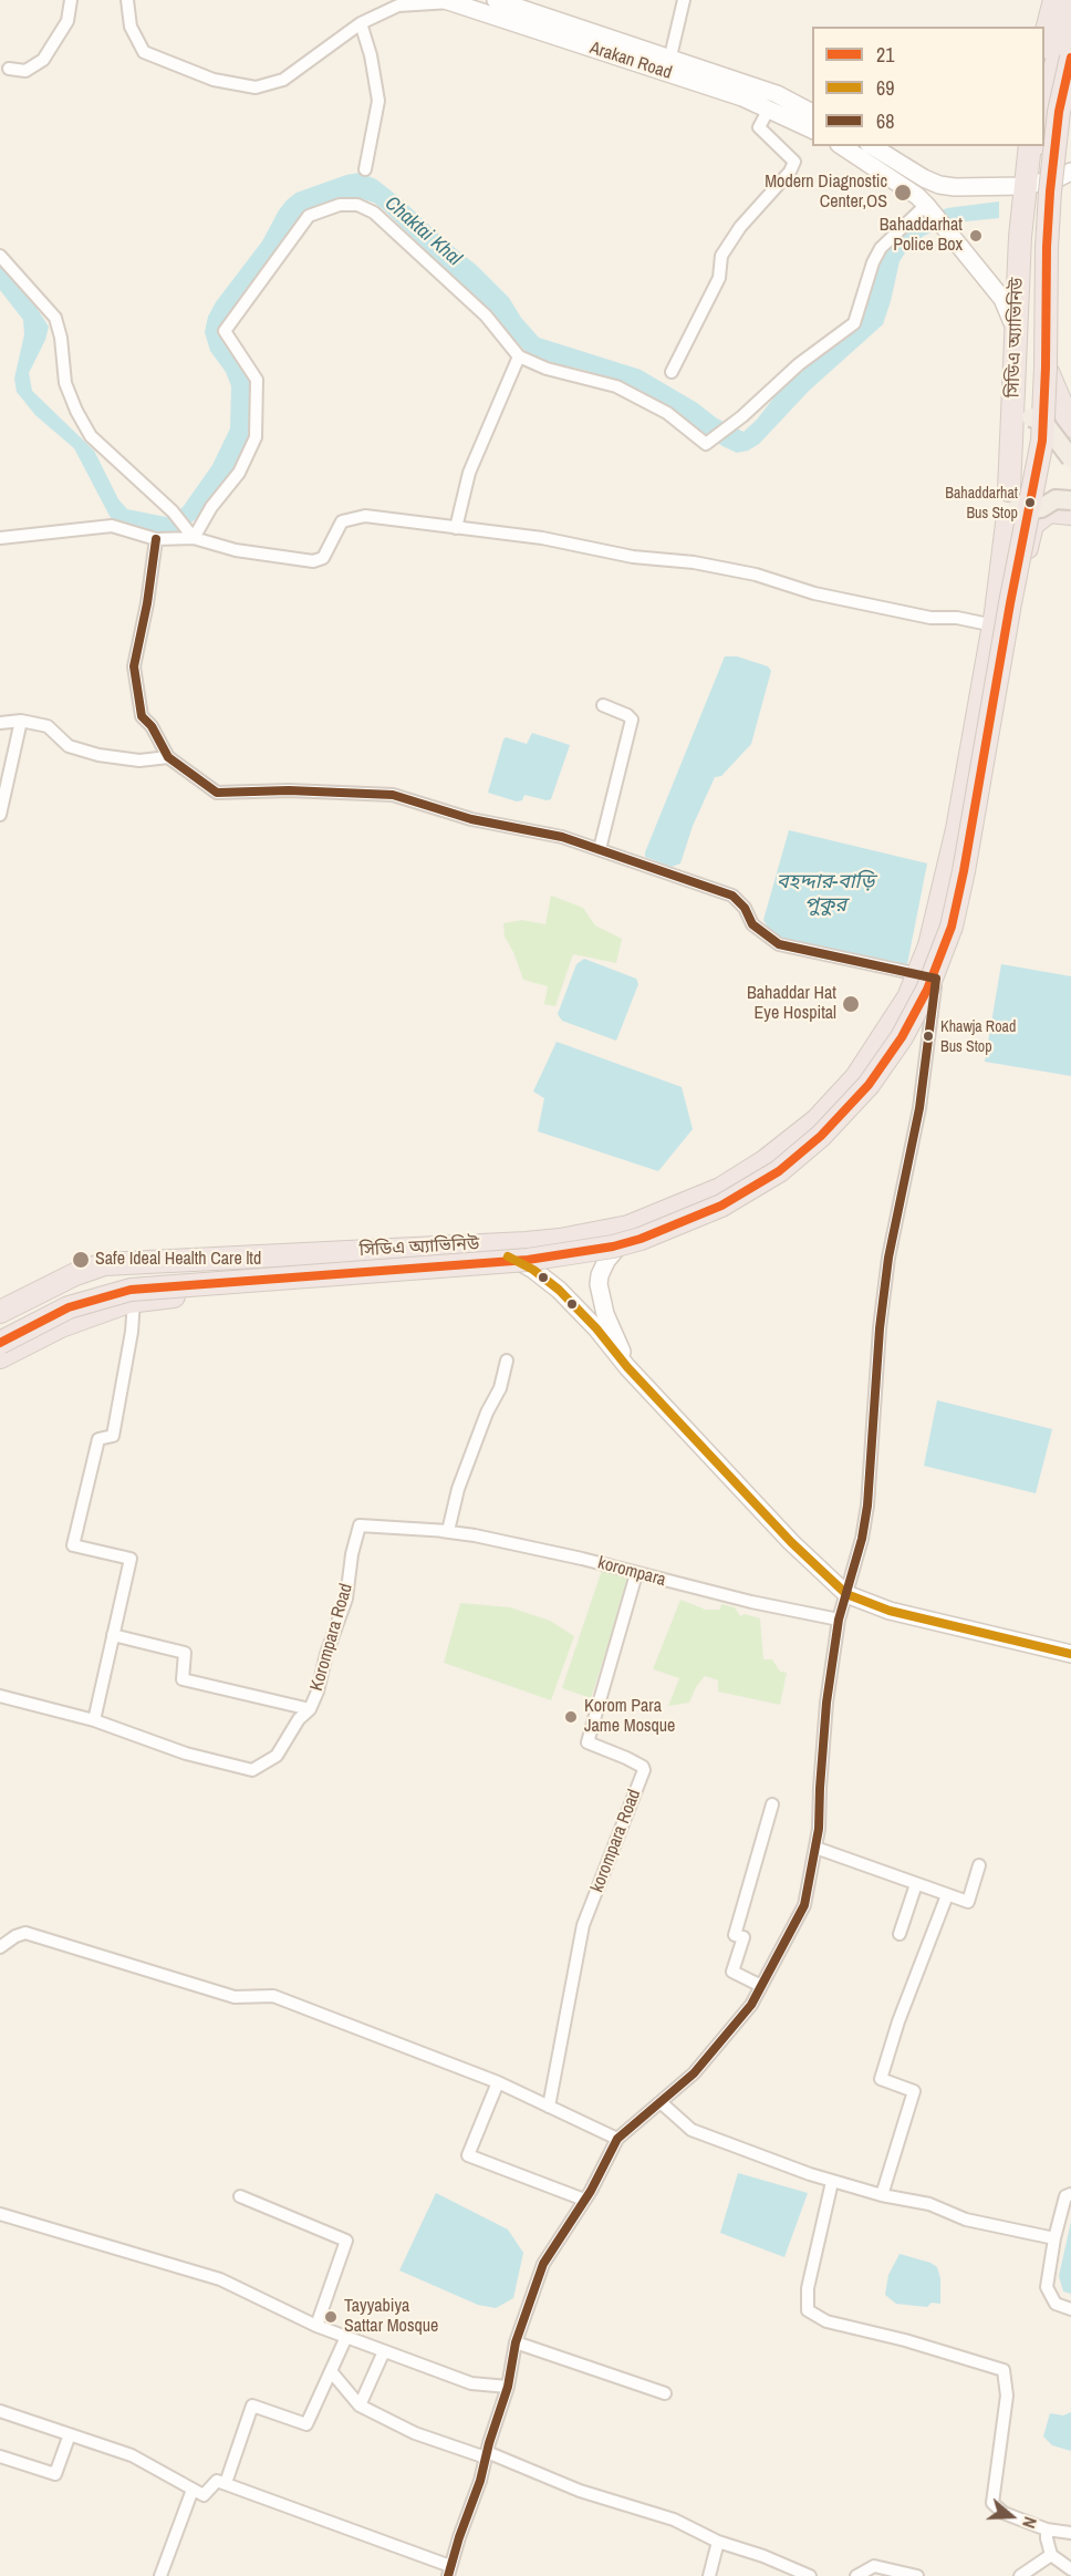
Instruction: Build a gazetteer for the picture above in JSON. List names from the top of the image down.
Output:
{
  "streets": {
    "highway": ["সিডিএ অ্যাভিনিউ"],
    "main road": ["Arakan Road"],
    "street": ["korompara", "Korompara Road", "korompara Road"]
  },
  "crossings": [
    ["korompara", "Korompara Road"],
    ["korompara", "korompara Road"]
  ],
  "water": ["Chaktai Khal", "বহদ্দার-বাড়ি পুকুর"],
  "places": [
    "Modern Diagnostic Center,OS",
    "Bahaddarhat Police Box",
    "Bahaddarhat Bus Stop",
    "Bahaddar Hat Eye Hospital",
    "Khawja Road Bus Stop",
    "Safe Ideal Health Care ltd",
    "Korom Para Jame Mosque",
    "Tayyabiya Sattar Mosque"
  ],
  "lines": ["transit line 21", "transit line 68", "transit line 69"],
  "legend": ["21", "69", "68"],
  "north": "right"
}
